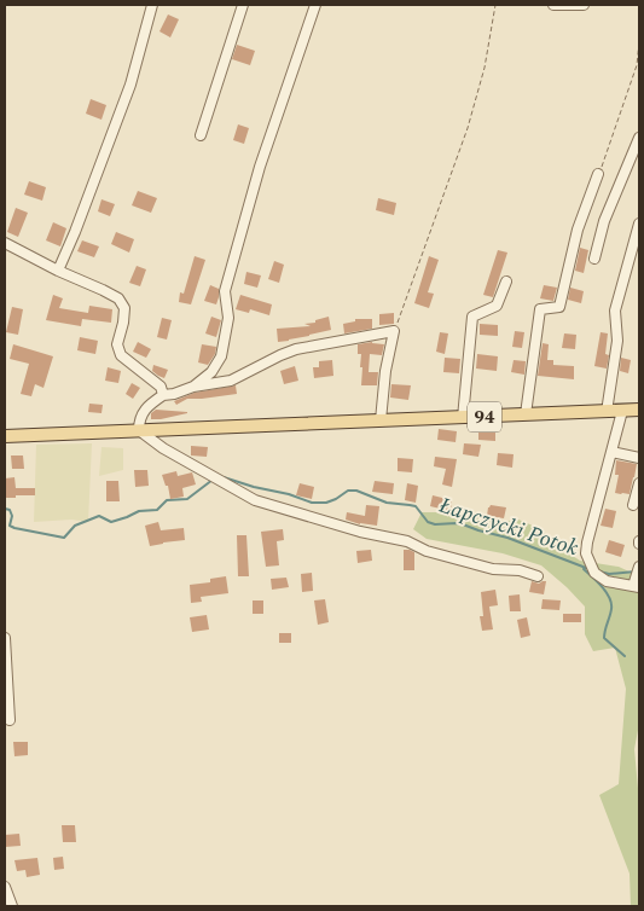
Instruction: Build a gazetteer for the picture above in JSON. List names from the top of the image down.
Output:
{
  "streets": {
    "main road": ["94"]
  },
  "water": ["Łapczycki Potok"]
}
